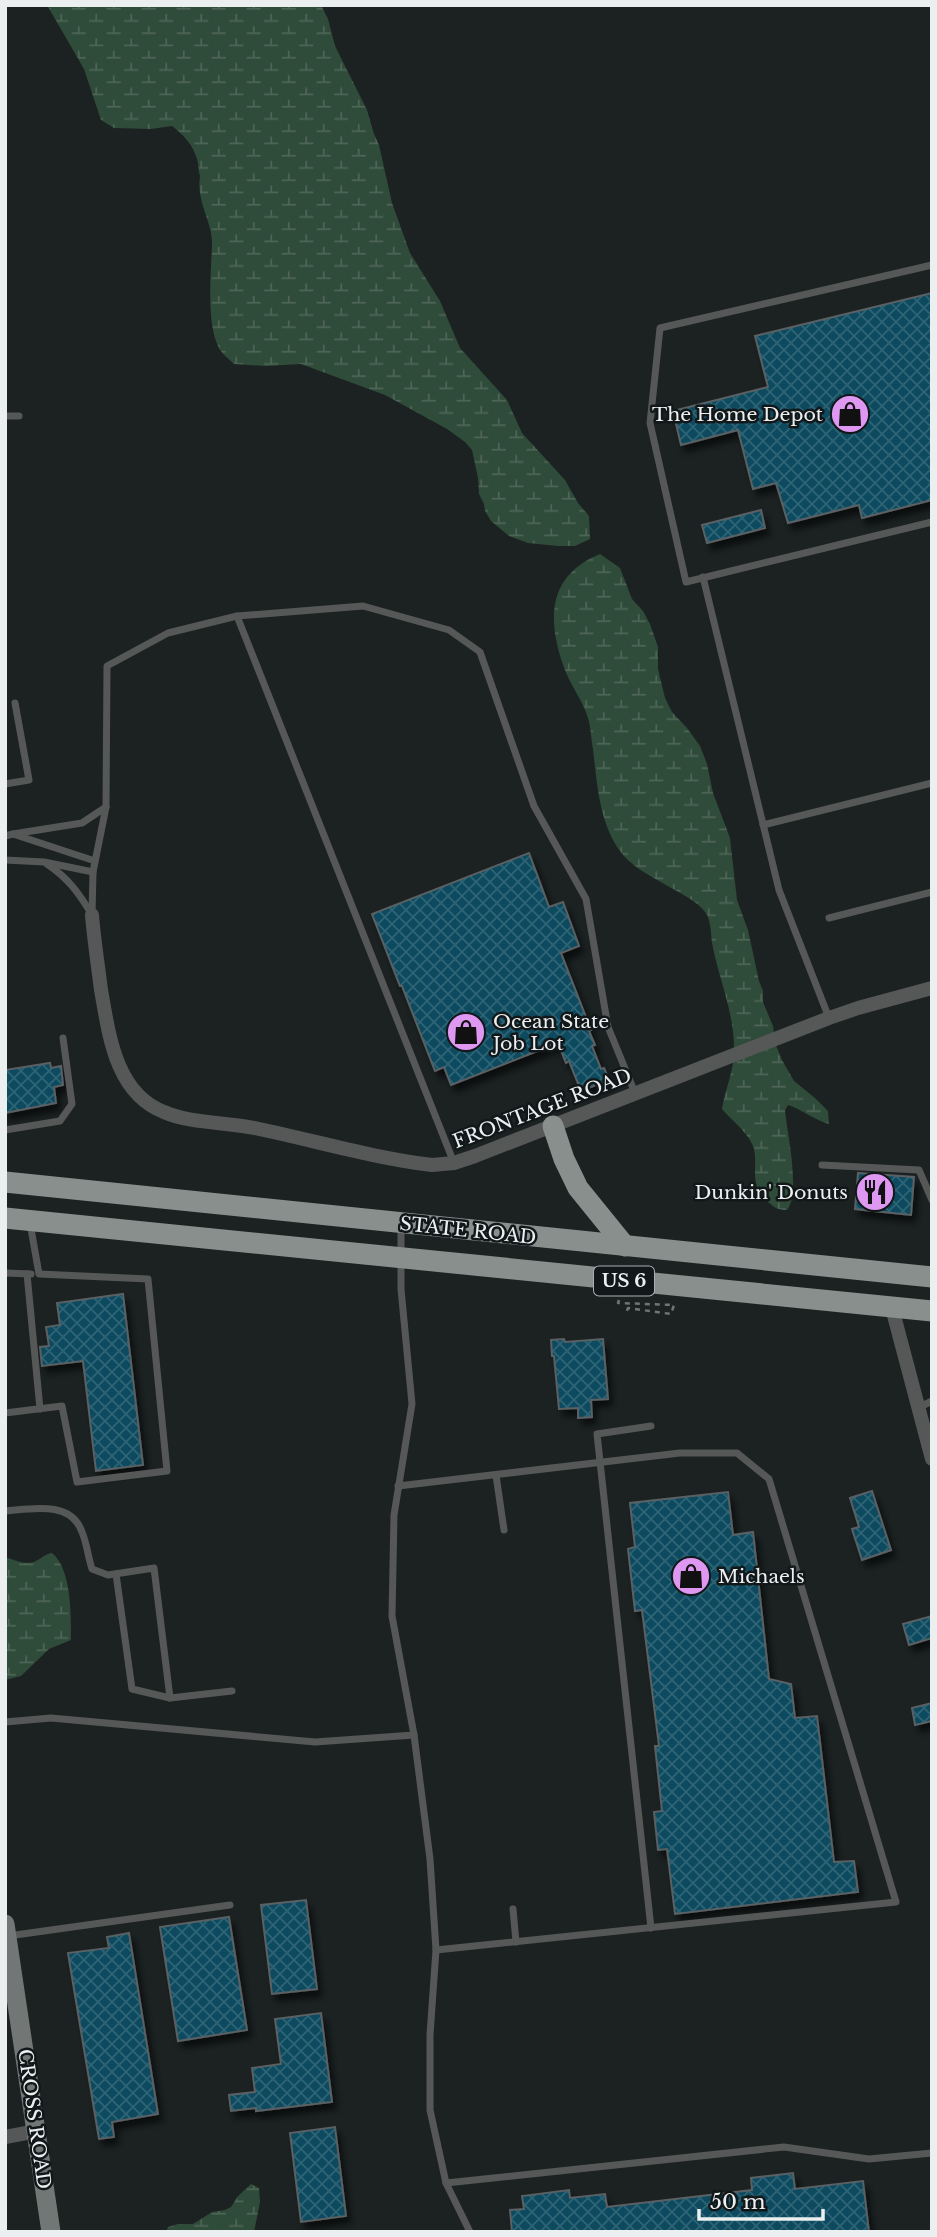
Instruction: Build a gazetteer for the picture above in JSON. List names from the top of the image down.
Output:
{
  "streets": {
    "main road": ["STATE ROAD", "US 6"],
    "street": ["FRONTAGE ROAD", "CROSS ROAD"]
  },
  "places": {
    "shop": ["The Home Depot", "Ocean State Job Lot", "Michaels"],
    "restaurant": ["Dunkin' Donuts"]
  },
  "scale_bar": "50 m"
}
